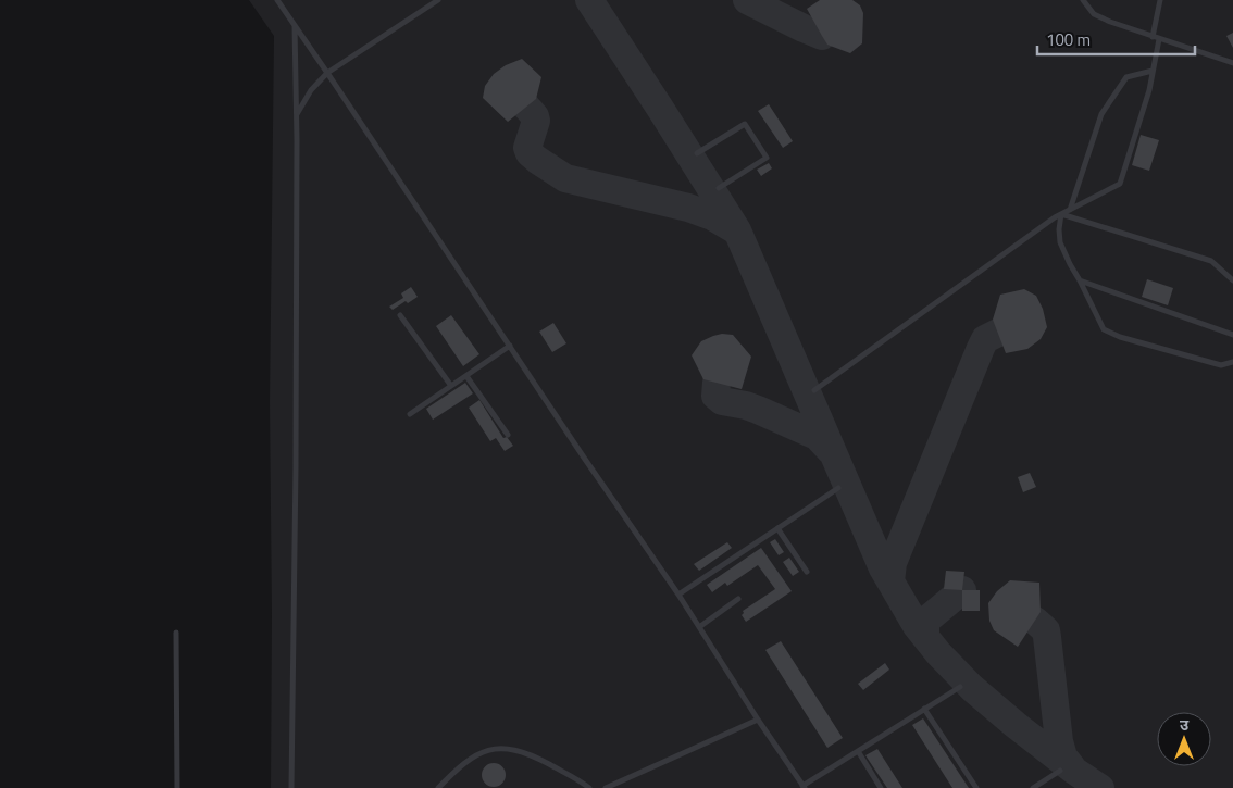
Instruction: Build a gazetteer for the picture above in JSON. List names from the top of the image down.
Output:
{
  "scale_bar": "100 m",
  "north": "top"
}
